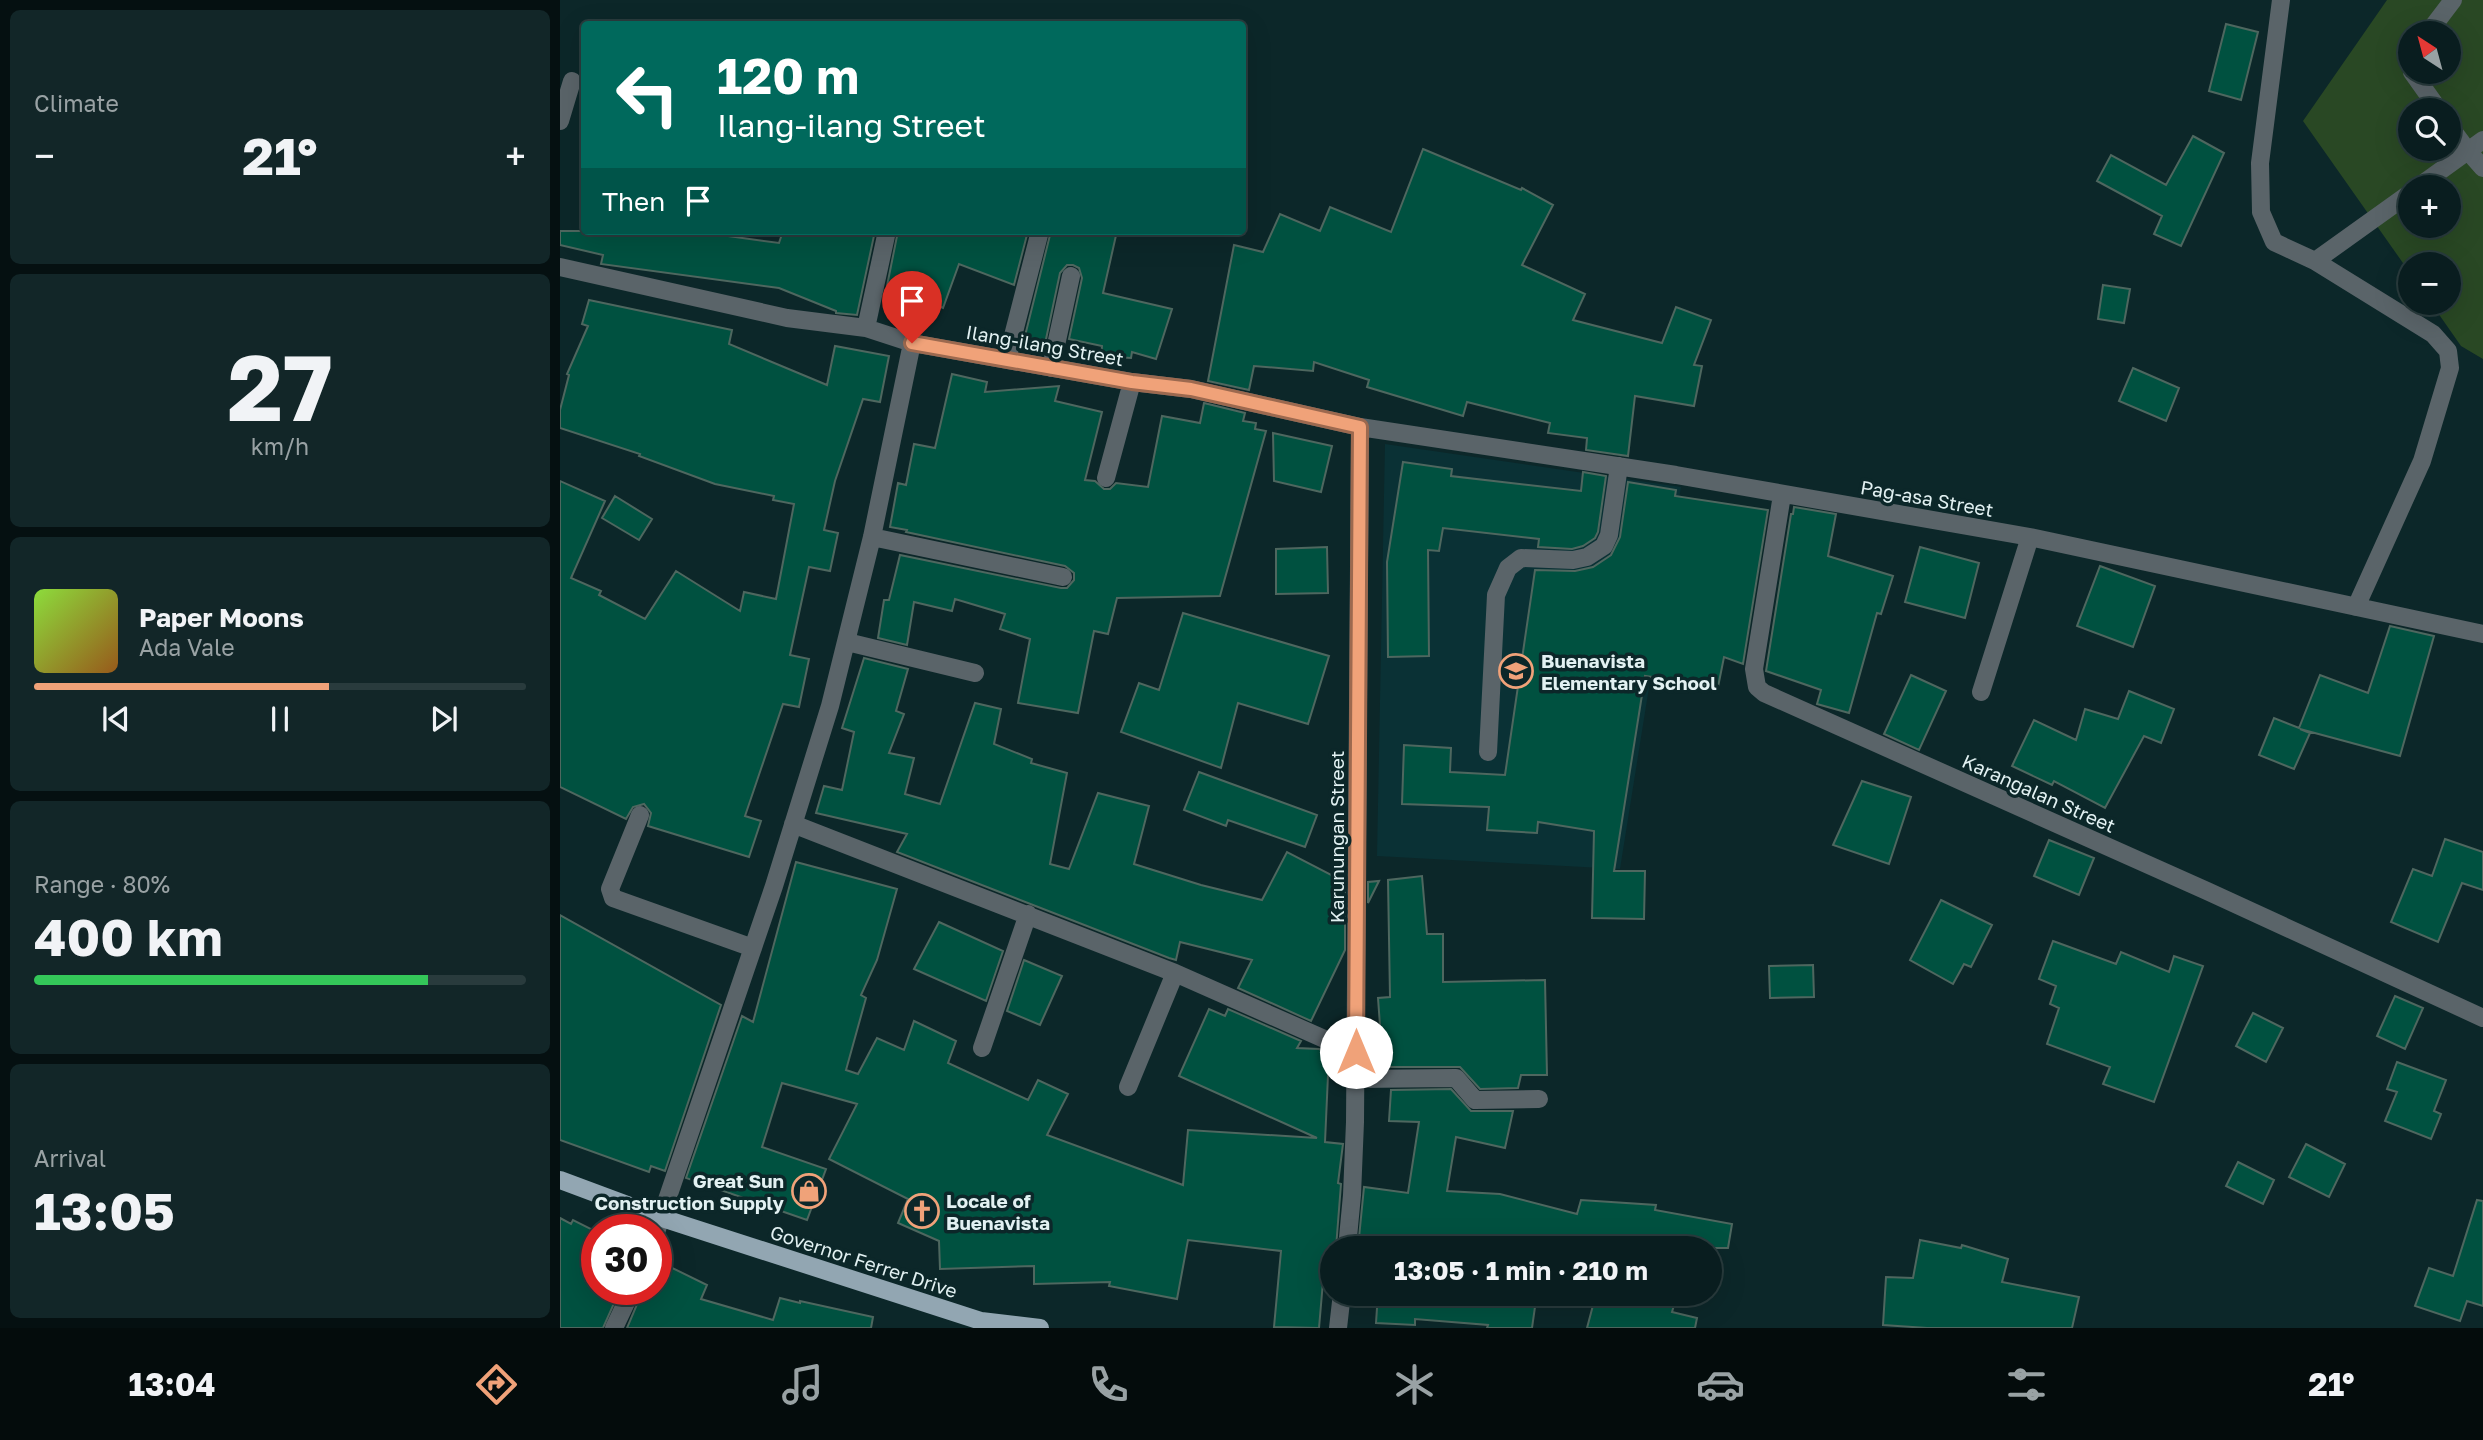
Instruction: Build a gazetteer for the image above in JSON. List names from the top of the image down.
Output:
{
  "streets": {
    "main road": ["Governor Ferrer Drive"],
    "street": [
      "Ilang-ilang Street",
      "Pag-asa Street",
      "Karangalan Street",
      "Karunungan Street"
    ]
  },
  "crossings": [
    ["Ilang-ilang Street", "Pag-asa Street"],
    ["Ilang-ilang Street", "Karunungan Street"],
    ["Pag-asa Street", "Karangalan Street"],
    ["Pag-asa Street", "Karunungan Street"]
  ],
  "places": {
    "school or university": ["Buenavista Elementary School"],
    "shop": ["Great Sun Construction Supply"],
    "church": ["Locale of Buenavista"]
  },
  "north": "top left",
  "page": {
    "tile": [
      "Climate",
      ["27", "km/h"],
      ["Range · 80%", "400 km"],
      ["Arrival", "13:05"]
    ],
    "map_buttons": ["+", "−"],
    "turn": ["120 m", "Ilang-ilang Street"],
    "heat": ["−", "21°", "+"],
    "then": "Then",
    "song": ["Paper Moons", "Ada Vale"],
    "limit": "30",
    "trip": "13:05 · 1 min · 210 m",
    "tabs": ["13:04", "21°"]
  }
}
